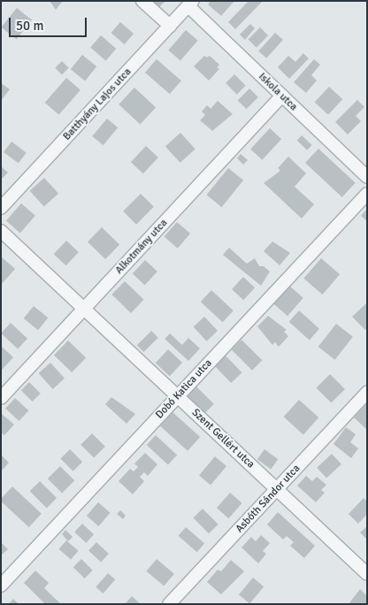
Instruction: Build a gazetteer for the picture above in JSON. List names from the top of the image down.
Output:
{
  "streets": {
    "street": [
      "Iskola utca",
      "Batthyány Lajos utca",
      "Alkotmány utca",
      "Dobó Katica utca",
      "Szent Gellért utca",
      "Asbóth Sándor utca"
    ]
  },
  "crossings": [
    ["Iskola utca", "Batthyány Lajos utca"],
    ["Iskola utca", "Alkotmány utca"],
    ["Alkotmány utca", "Szent Gellért utca"],
    ["Dobó Katica utca", "Szent Gellért utca"],
    ["Szent Gellért utca", "Asbóth Sándor utca"]
  ],
  "scale_bar": "50 m"
}
